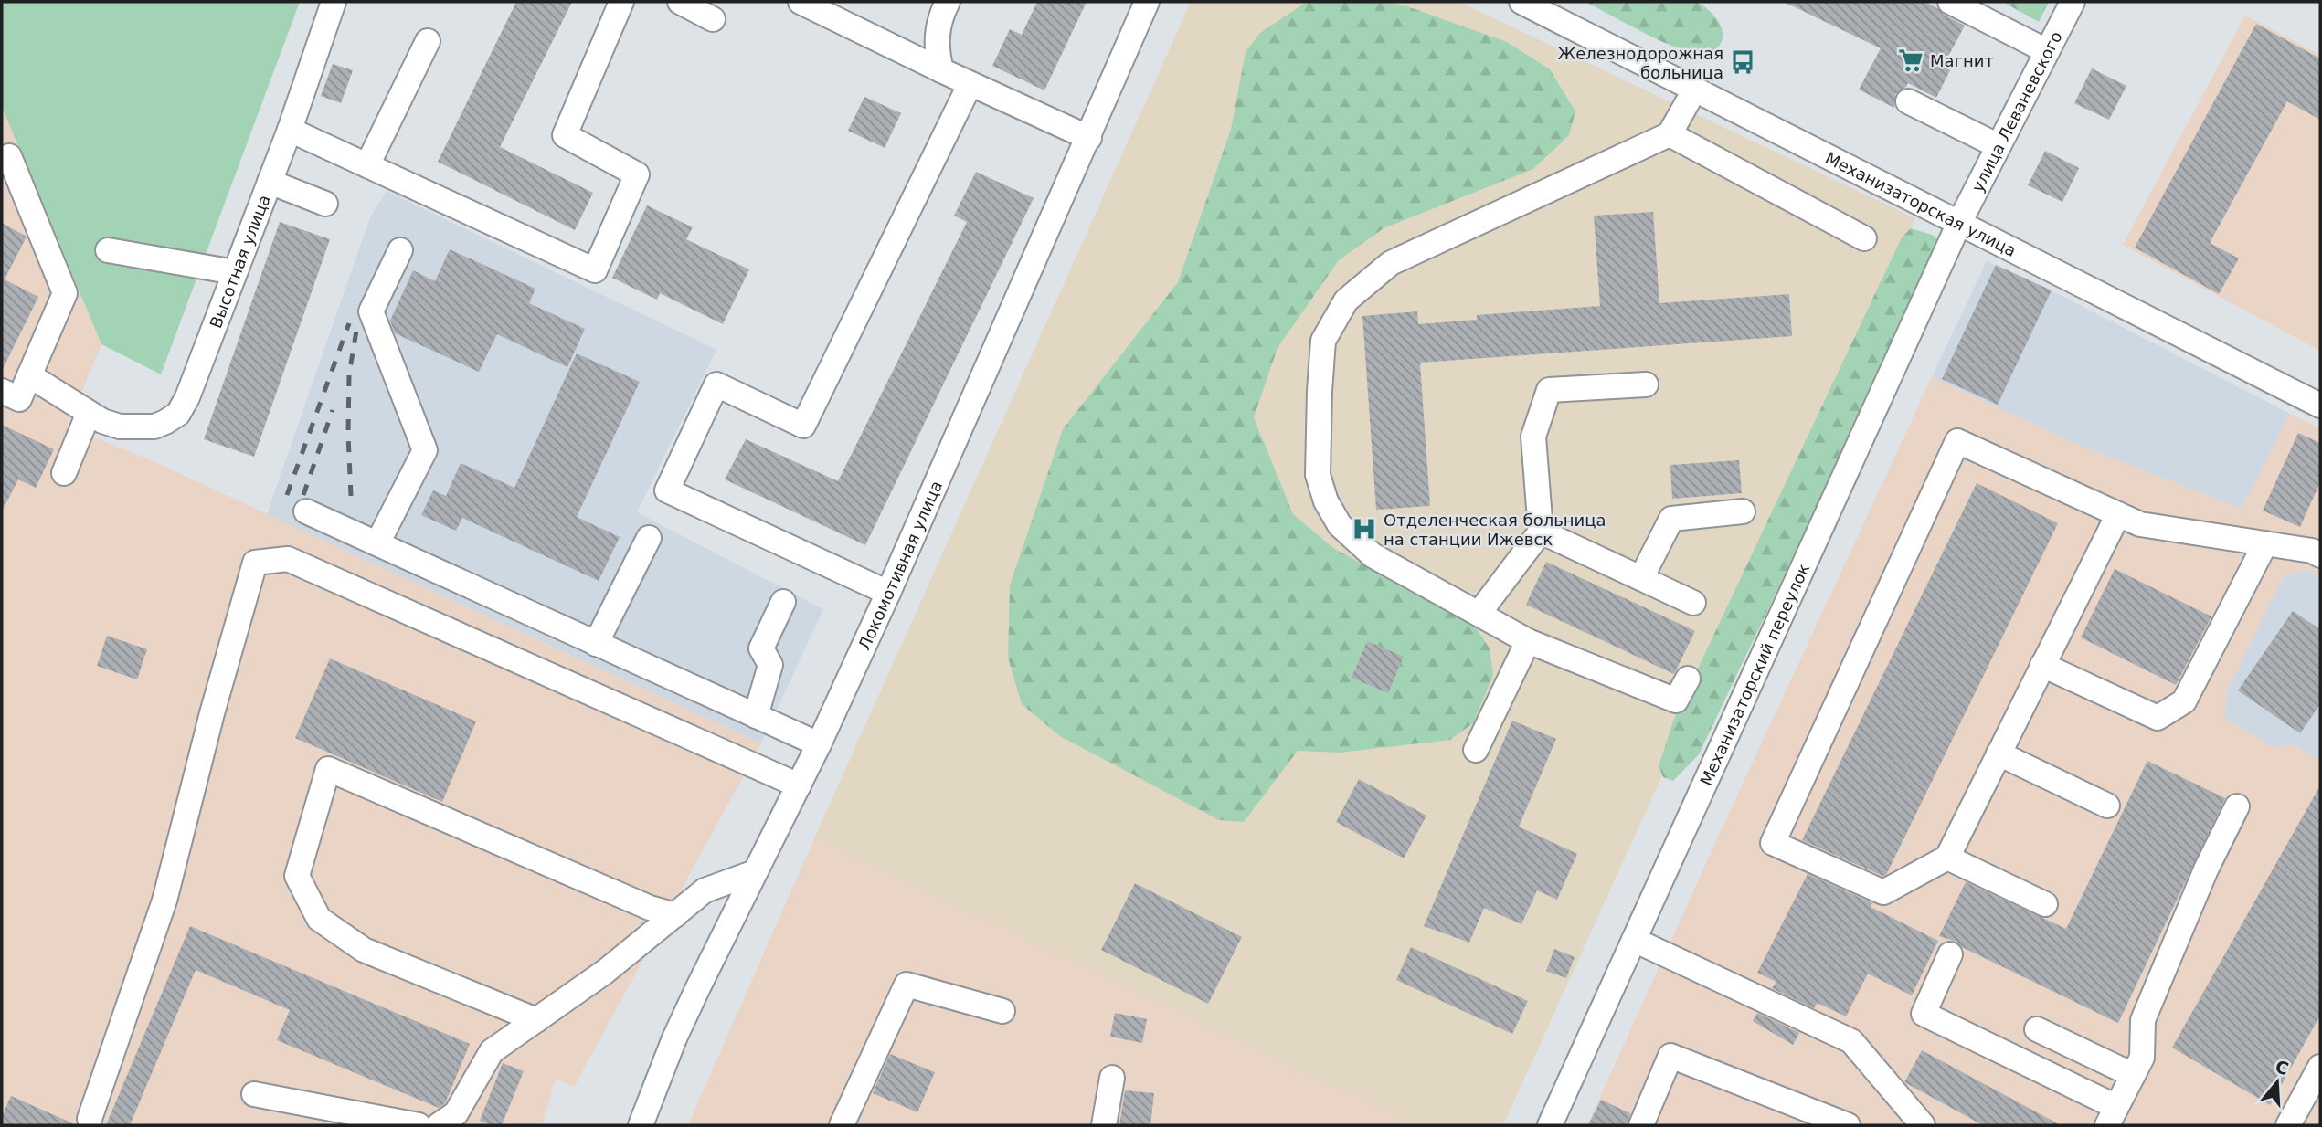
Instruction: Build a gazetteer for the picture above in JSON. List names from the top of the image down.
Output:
{
  "streets": {
    "street": [
      "улица Леваневского",
      "Механизаторская улица",
      "Высотная улица",
      "Локомотивная улица",
      "Механизаторский переулок"
    ]
  },
  "crossings": [
    ["улица Леваневского", "Механизаторская улица"],
    ["улица Леваневского", "Механизаторский переулок"],
    ["Механизаторская улица", "Механизаторский переулок"]
  ],
  "places": {
    "supermarket": ["Магнит"],
    "bus stop": ["Железнодорожная больница"],
    "hospital": ["Отделенческая больница на станции Ижевск"]
  },
  "north": "top"
}
